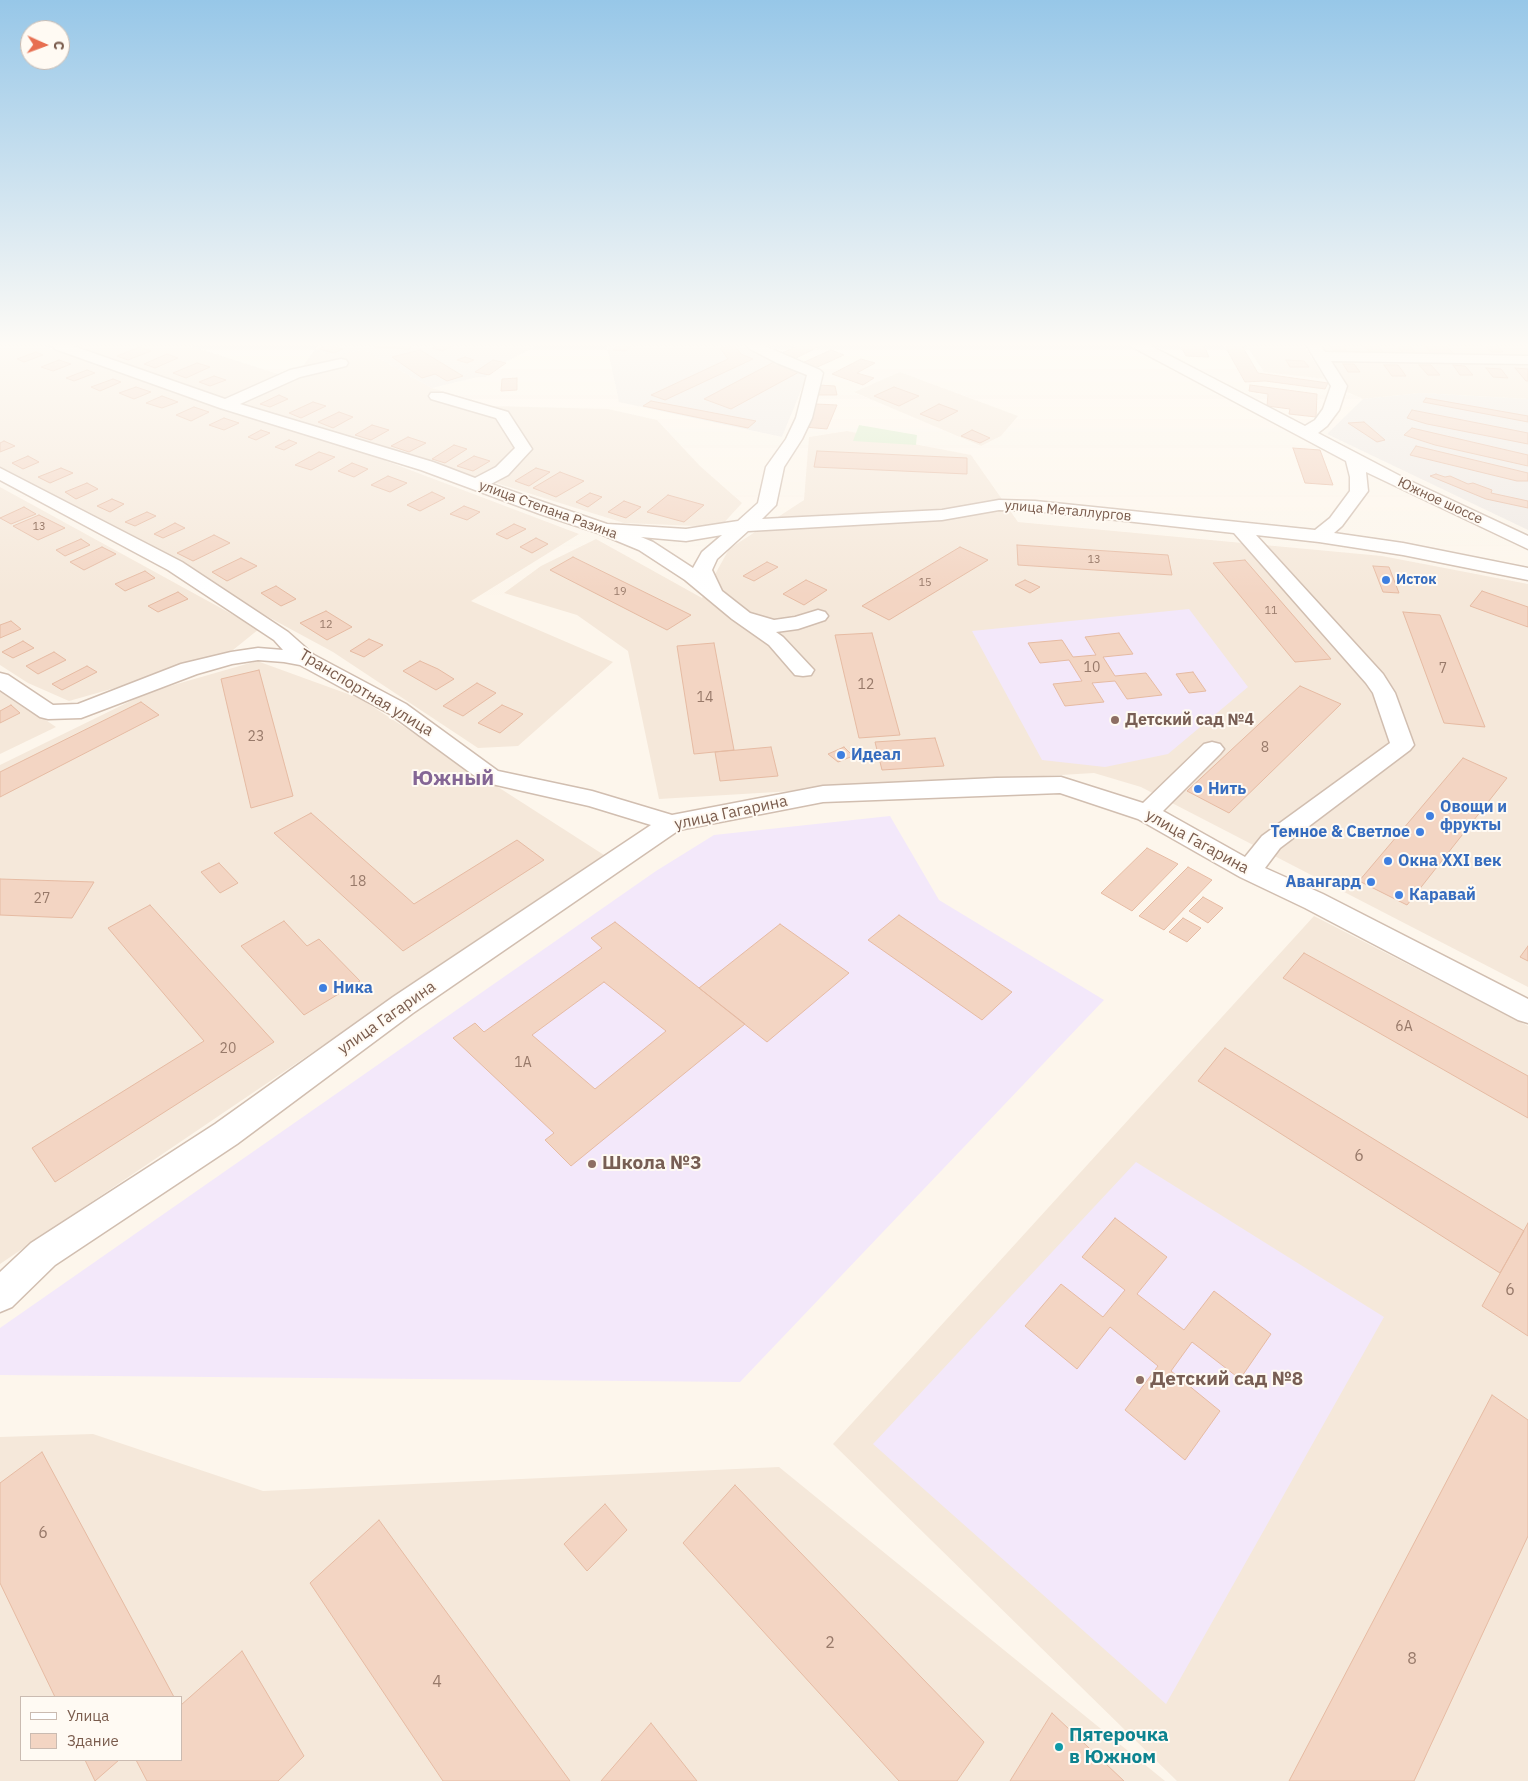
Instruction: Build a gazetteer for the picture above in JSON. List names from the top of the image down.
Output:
{
  "streets": {
    "street": [
      "Южное шоссе",
      "улица Степана Разина",
      "улица Металлургов",
      "Транспортная улица",
      "улица Гагарина"
    ]
  },
  "crossings": [
    ["улица Степана Разина", "улица Металлургов"],
    ["Транспортная улица", "улица Гагарина"]
  ],
  "districts": ["Южный"],
  "places": [
    "Исток",
    "Детский сад №4",
    "Идеал",
    "Нить",
    "Овощи и фрукты",
    "Темное & Светлое",
    "Окна XXI век",
    "Авангард",
    "Каравай",
    "Ника",
    "Школа №3",
    "Детский сад №8",
    "Пятерочка в Южном"
  ],
  "house_numbers": [
    "13",
    "13",
    "15",
    "19",
    "11",
    "12",
    "10",
    "7",
    "12",
    "14",
    "23",
    "8",
    "18",
    "27",
    "6А",
    "20",
    "1А",
    "6",
    "6",
    "6",
    "2",
    "8",
    "4"
  ],
  "legend": ["Улица", "Здание"],
  "north": "right"
}
